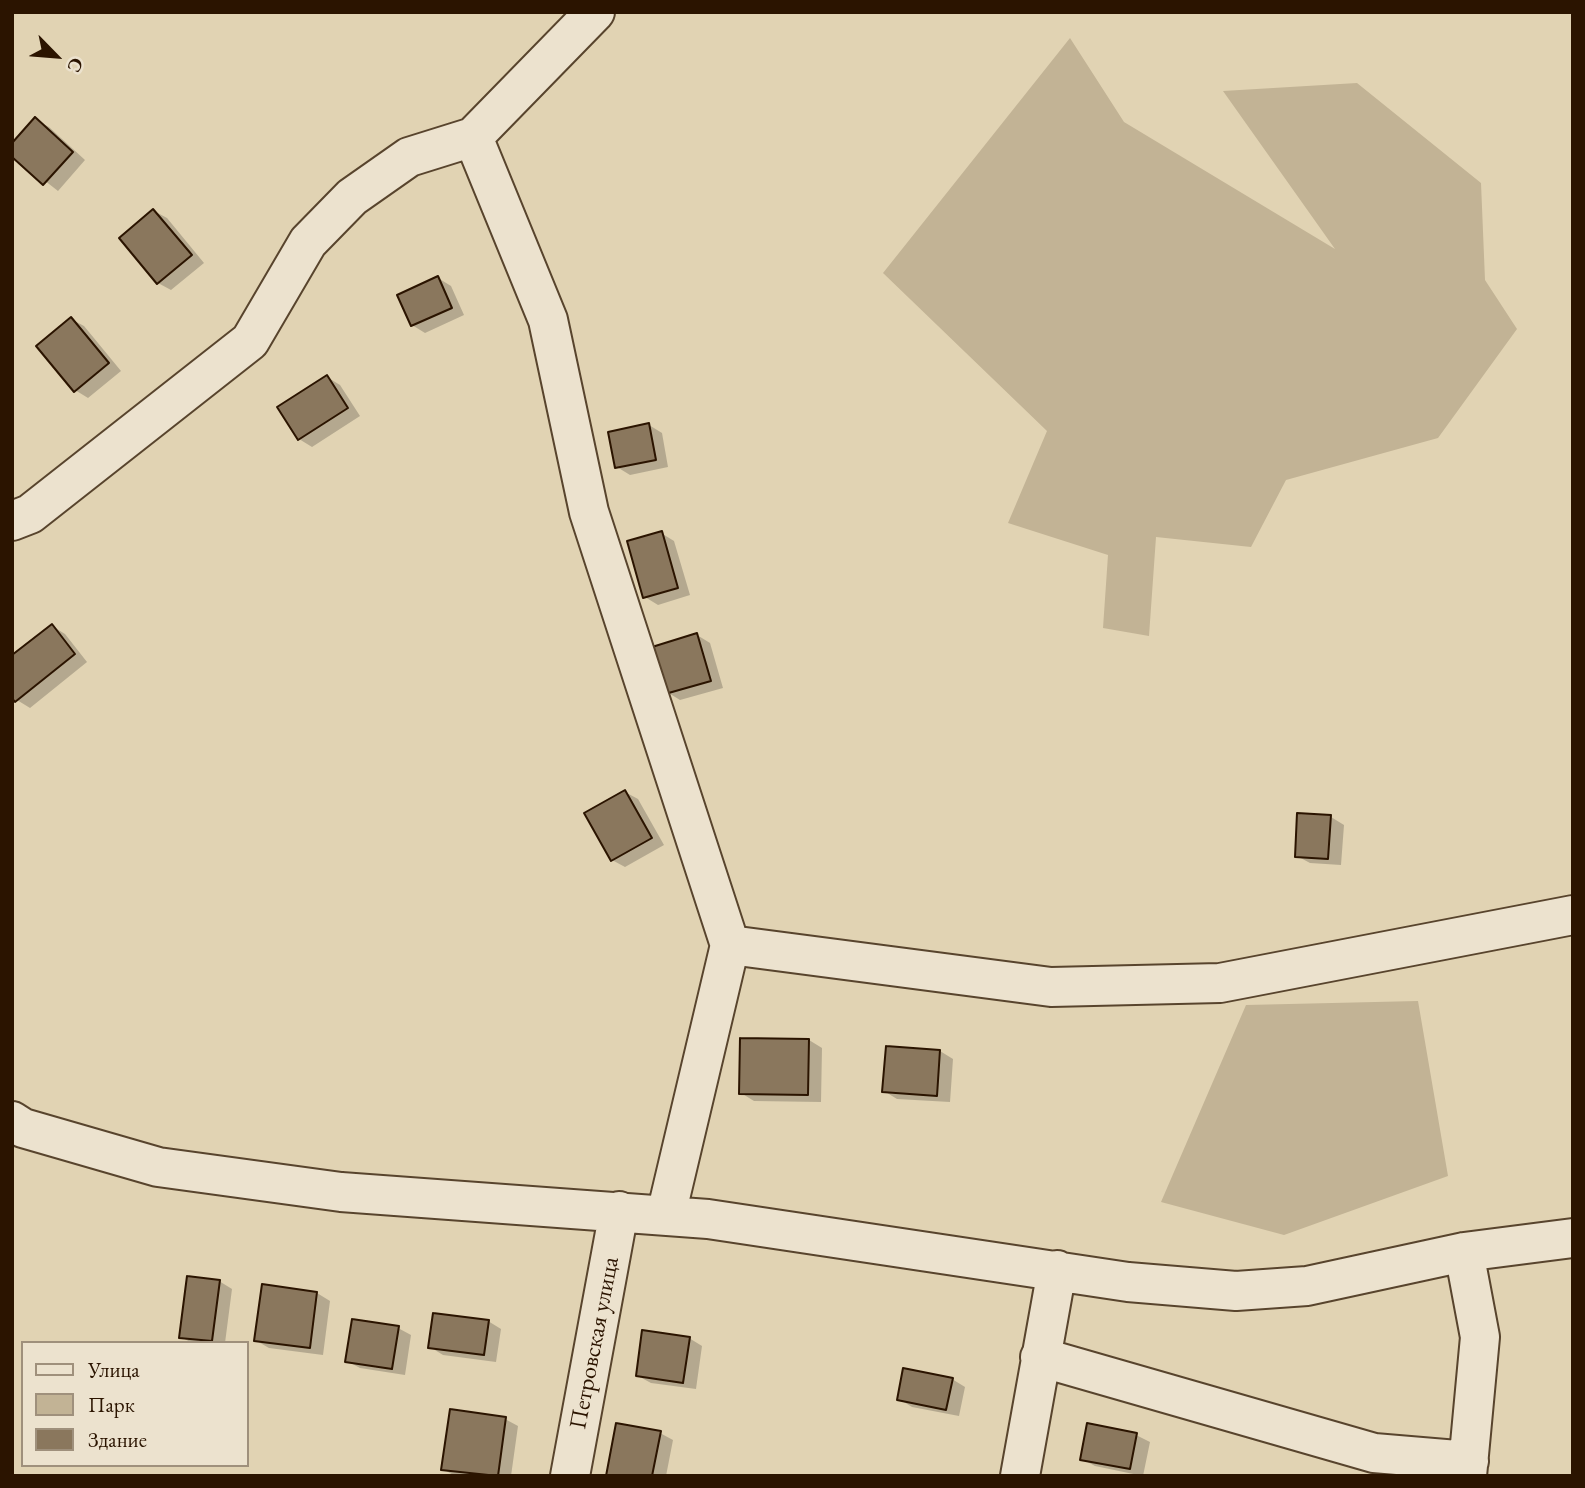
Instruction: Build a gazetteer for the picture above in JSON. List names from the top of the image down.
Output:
{
  "streets": {
    "street": ["Петровская улица"]
  },
  "legend": ["Улица", "Парк", "Здание"],
  "north": "bottom right"
}
